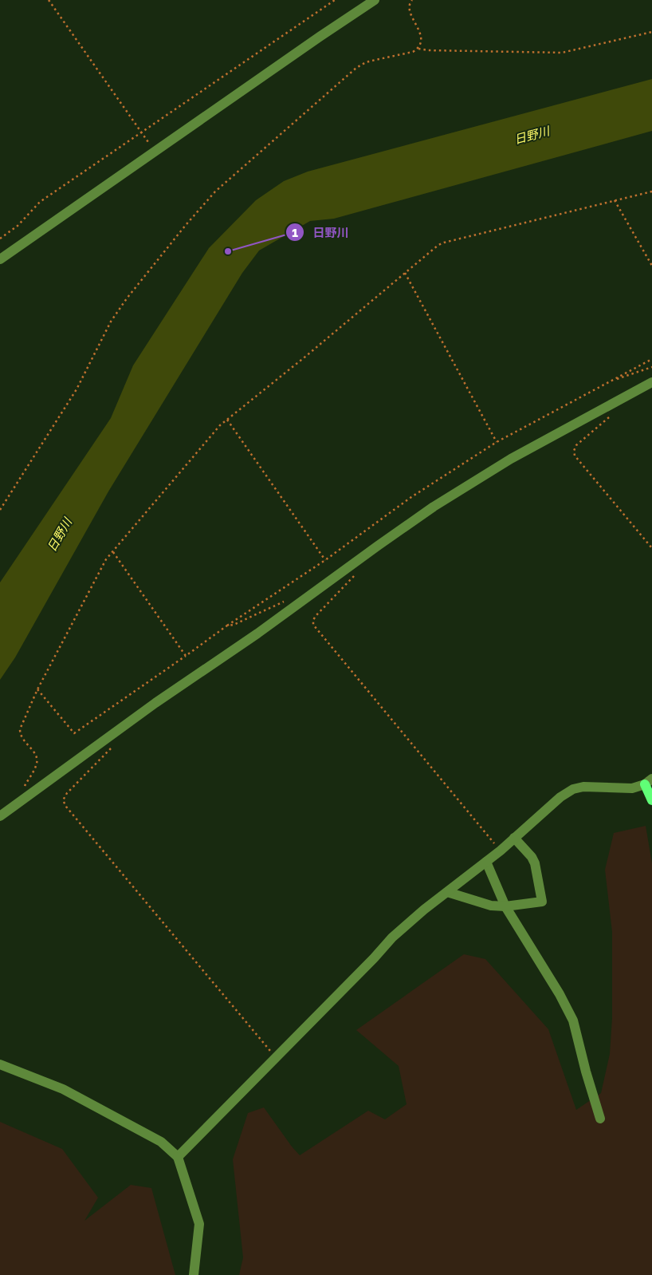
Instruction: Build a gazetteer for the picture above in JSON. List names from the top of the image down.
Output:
{
  "water": ["日野川"],
  "places": ["日野川"]
}
